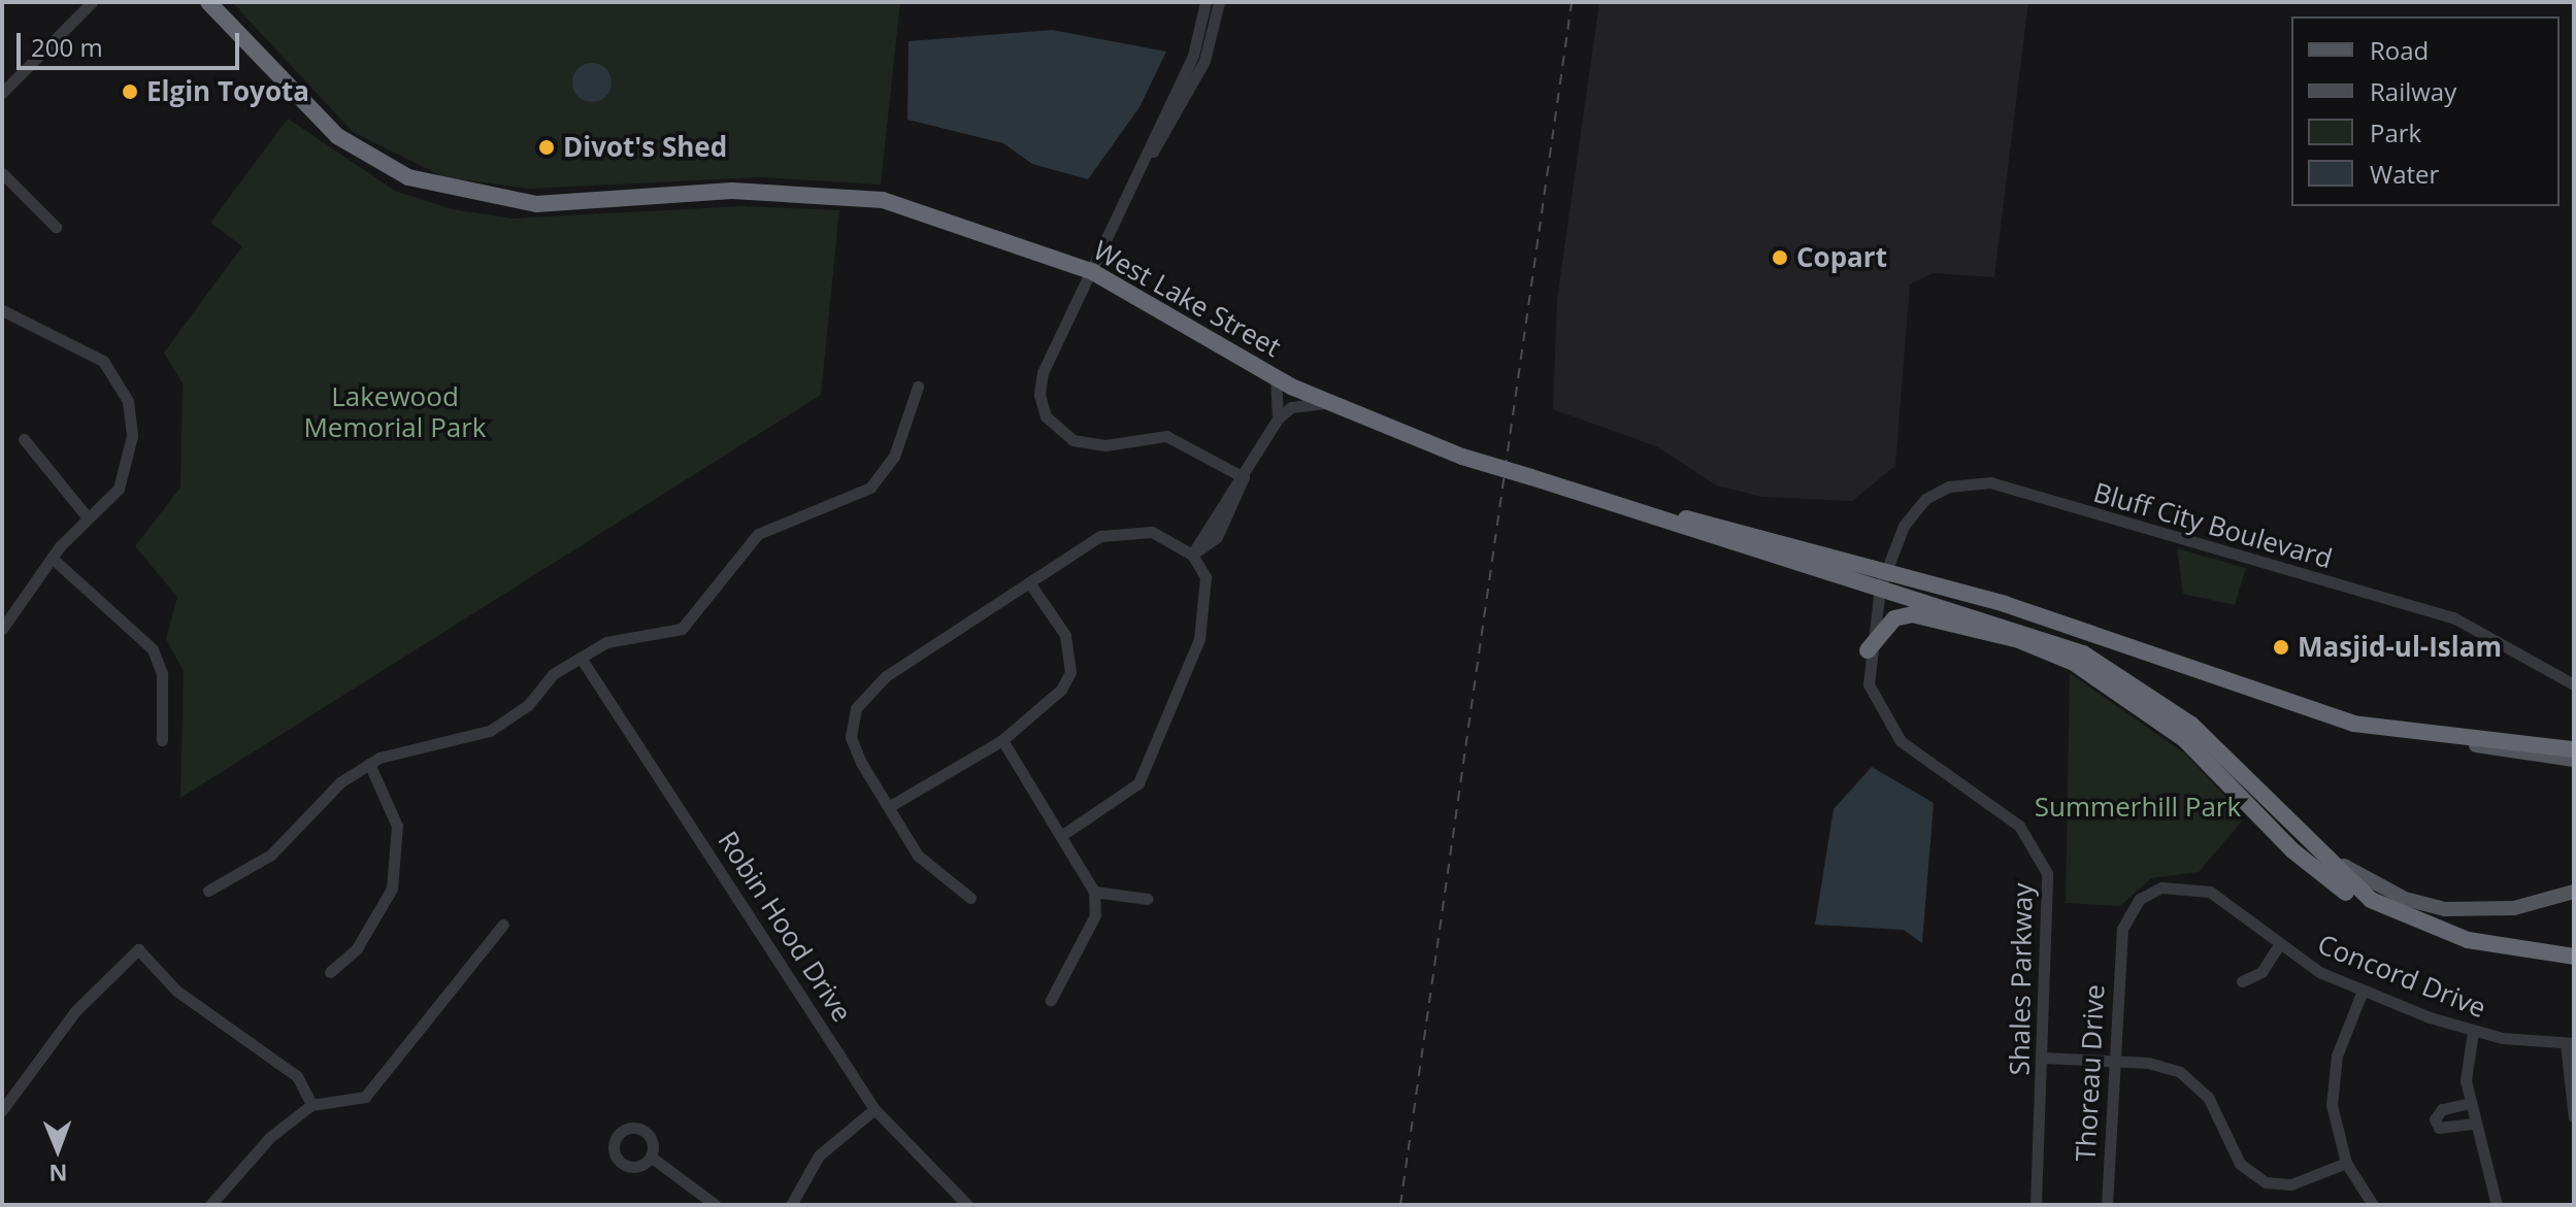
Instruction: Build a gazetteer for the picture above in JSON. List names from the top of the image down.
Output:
{
  "streets": {
    "highway": ["West Lake Street"],
    "street": [
      "Bluff City Boulevard",
      "Robin Hood Drive",
      "Concord Drive",
      "Shales Parkway",
      "Thoreau Drive"
    ]
  },
  "crossings": [
    ["West Lake Street", "Bluff City Boulevard"],
    ["West Lake Street", "Shales Parkway"],
    ["Bluff City Boulevard", "Shales Parkway"],
    ["Concord Drive", "Thoreau Drive"]
  ],
  "parks": ["Lakewood Memorial Park", "Summerhill Park"],
  "places": [
    "Elgin Toyota",
    "Divot's Shed",
    "Copart",
    "Masjid-ul-Islam"
  ],
  "legend": [
    "Road",
    "Railway",
    "Park",
    "Water"
  ],
  "scale_bar": "200 m",
  "north": "bottom"
}
